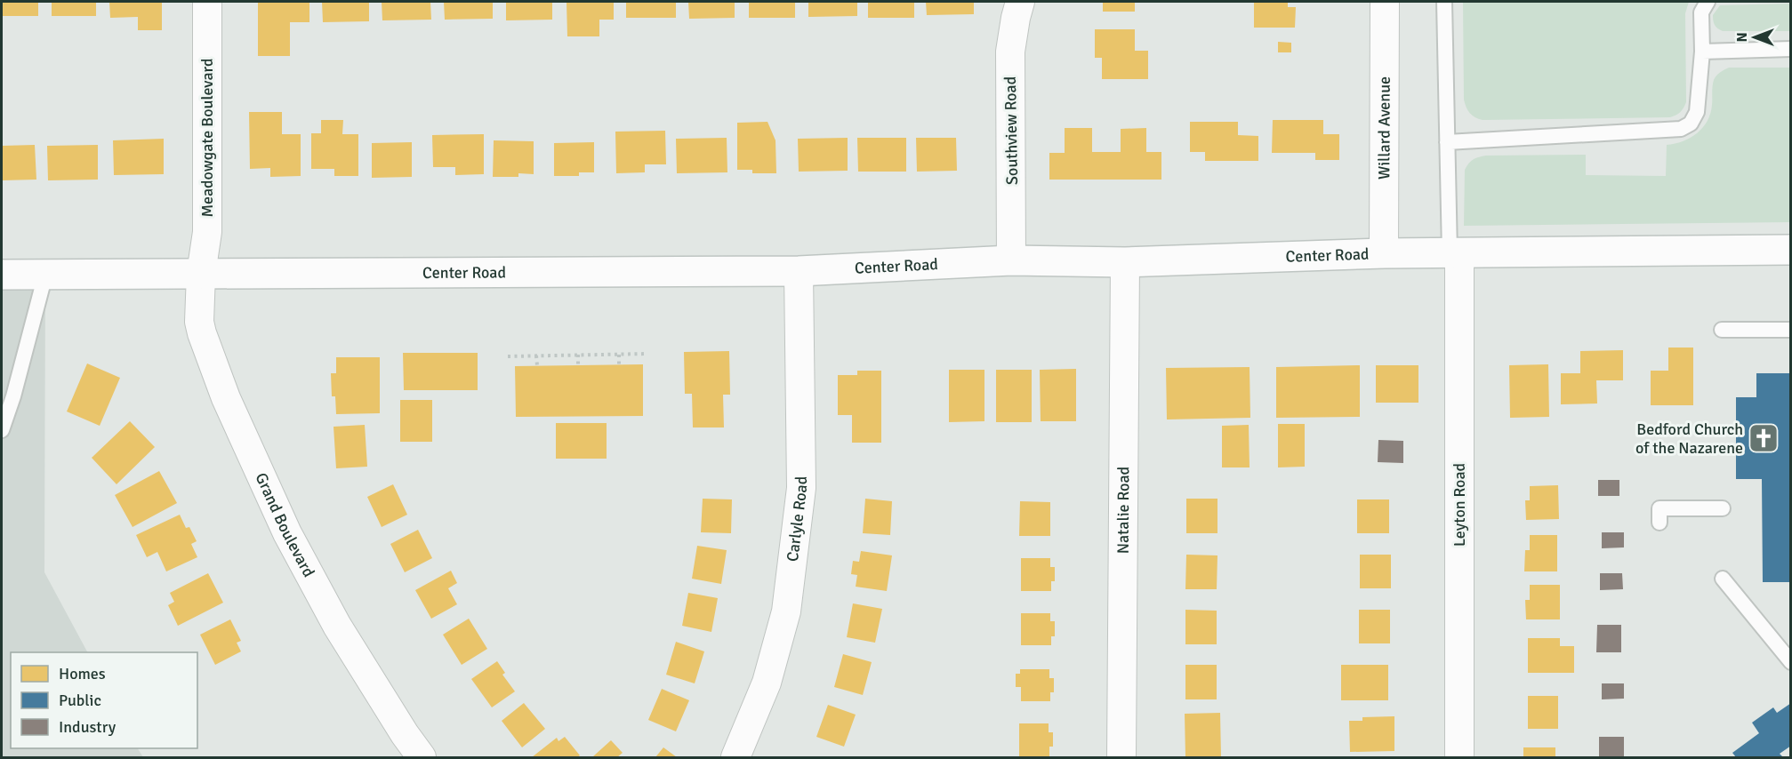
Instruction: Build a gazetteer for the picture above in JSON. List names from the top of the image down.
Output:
{
  "streets": {
    "main road": ["Center Road"],
    "street": [
      "Willard Avenue",
      "Southview Road",
      "Meadowgate Boulevard",
      "Leyton Road",
      "Natalie Road",
      "Carlyle Road",
      "Grand Boulevard"
    ]
  },
  "crossings": [
    ["Willard Avenue", "Center Road"],
    ["Southview Road", "Center Road"],
    ["Meadowgate Boulevard", "Center Road"],
    ["Meadowgate Boulevard", "Grand Boulevard"],
    ["Center Road", "Leyton Road"],
    ["Center Road", "Natalie Road"],
    ["Center Road", "Carlyle Road"],
    ["Center Road", "Grand Boulevard"]
  ],
  "places": {
    "church": ["Bedford Church of the Nazarene"]
  },
  "legend": ["Homes", "Public", "Industry"],
  "north": "left"
}
